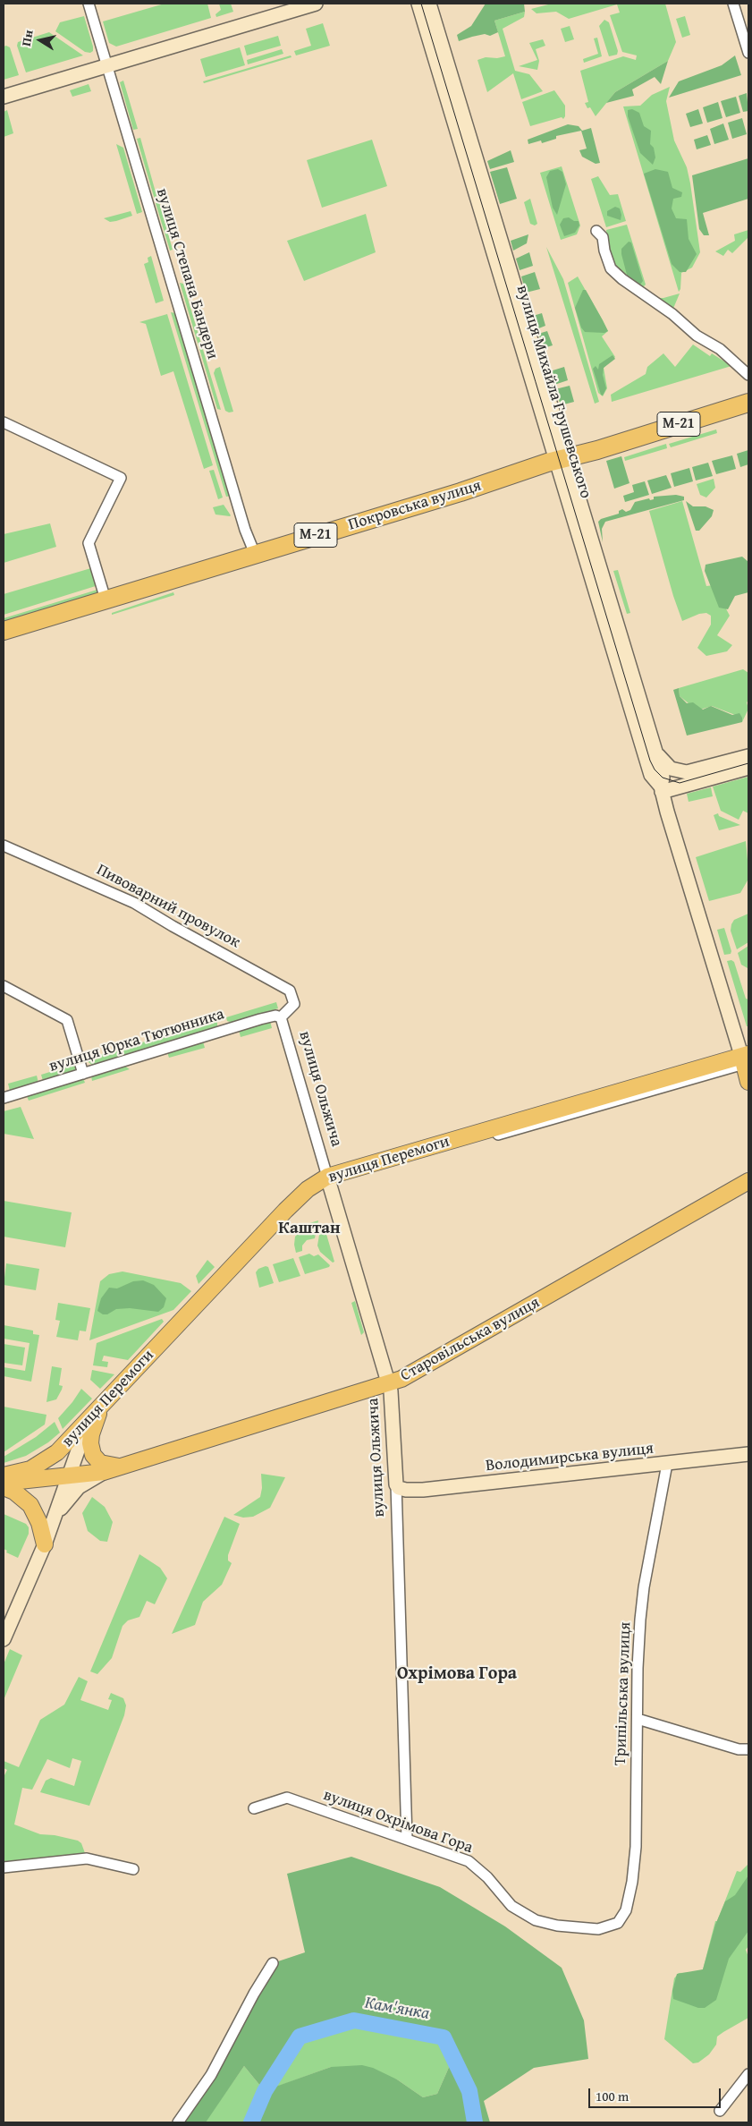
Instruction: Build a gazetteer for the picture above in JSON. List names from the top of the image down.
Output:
{
  "streets": {
    "highway": ["М-21", "Покровська вулиця"],
    "main road": [
      "вулиця Михайла Грушевського",
      "вулиця Ольжича",
      "вулиця Перемоги",
      "Старовільська вулиця",
      "Володимирська вулиця"
    ],
    "street": [
      "вулиця Степана Бандери",
      "Пивоварний провулок",
      "вулиця Юрка Тютюнника",
      "Трипільська вулиця",
      "вулиця Охрімова Гора"
    ]
  },
  "crossings": [
    ["вулиця Степана Бандери", "Покровська вулиця"],
    ["вулиця Михайла Грушевського", "Покровська вулиця"],
    ["вулиця Михайла Грушевського", "вулиця Перемоги"],
    ["Пивоварний провулок", "вулиця Ольжича"],
    ["вулиця Юрка Тютюнника", "вулиця Ольжича"],
    ["вулиця Ольжича", "вулиця Перемоги"],
    ["вулиця Ольжича", "Старовільська вулиця"],
    ["вулиця Ольжича", "Володимирська вулиця"],
    ["вулиця Ольжича", "вулиця Охрімова Гора"],
    ["вулиця Перемоги", "Старовільська вулиця"],
    ["Володимирська вулиця", "Трипільська вулиця"],
    ["Трипільська вулиця", "вулиця Охрімова Гора"]
  ],
  "districts": ["Каштан", "Охрімова Гора"],
  "water": ["Кам'янка"],
  "scale_bar": "100 m",
  "north": "left"
}
